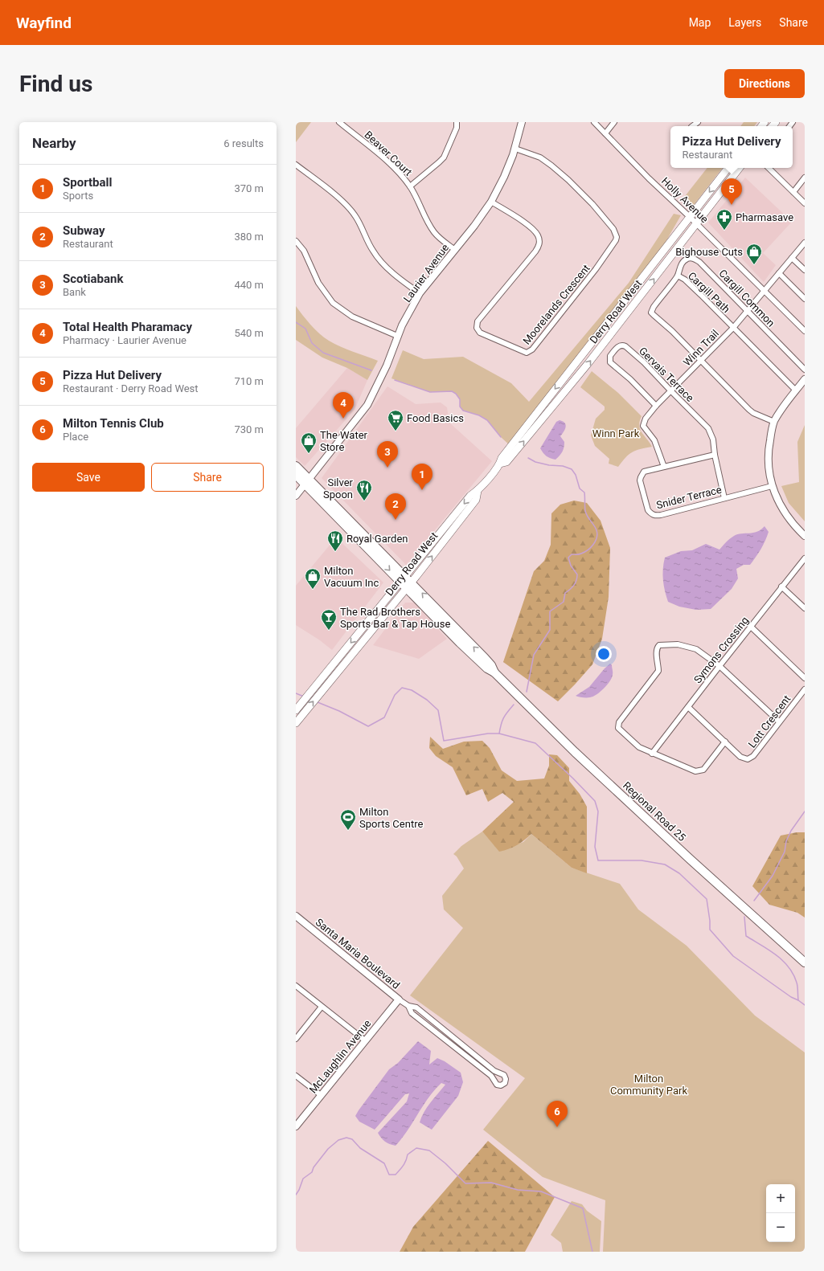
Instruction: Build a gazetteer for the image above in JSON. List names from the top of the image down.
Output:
{
  "streets": {
    "main road": ["Derry Road West", "Regional Road 25"],
    "street": [
      "Beaver Court",
      "Holly Avenue",
      "Laurier Avenue",
      "Cargill Path",
      "Cargill Common",
      "Moorelands Crescent",
      "Winn Trail",
      "Gervais Terrace",
      "Snider Terrace",
      "Symons Crossing",
      "Lott Crescent",
      "Santa Maria Boulevard",
      "McLaughlin Avenue"
    ]
  },
  "crossings": [
    ["Beaver Court", "Laurier Avenue"],
    ["Holly Avenue", "Derry Road West"],
    ["Holly Avenue", "Winn Trail"],
    ["Laurier Avenue", "Moorelands Crescent"],
    ["Laurier Avenue", "Regional Road 25"],
    ["Cargill Path", "Cargill Common"],
    ["Cargill Path", "Winn Trail"],
    ["Cargill Common", "Winn Trail"],
    ["Derry Road West", "Regional Road 25"],
    ["Winn Trail", "Gervais Terrace"],
    ["Winn Trail", "Snider Terrace"],
    ["Gervais Terrace", "Snider Terrace"],
    ["Symons Crossing", "Lott Crescent"],
    ["Santa Maria Boulevard", "McLaughlin Avenue"]
  ],
  "parks": ["Winn Park", "Milton Community Park"],
  "places": {
    "pharmacy": ["Pharmasave"],
    "shop": ["Bighouse Cuts", "The Water Store", "Milton Vacuum Inc"],
    "supermarket": ["Food Basics"],
    "restaurant": ["Silver Spoon", "Royal Garden"],
    "bar": ["The Rad Brothers Sports Bar & Tap House"],
    "sports": ["Milton Sports Centre"]
  },
  "page": {
    "header": "Wayfind",
    "nav": ["Map", "Layers", "Share"],
    "buttons": [
      "Directions",
      ["Save", "Share"]
    ],
    "title": "Find us",
    "heading": ["Nearby", "6 results"],
    "popup": ["Pizza Hut Delivery", "Restaurant"],
    "list": [
      {
        "mark": "1",
        "name": "Sportball",
        "note": "Sports",
        "value": "370 m"
      },
      {
        "mark": "2",
        "name": "Subway",
        "note": "Restaurant",
        "value": "380 m"
      },
      {
        "mark": "3",
        "name": "Scotiabank",
        "note": "Bank",
        "value": "440 m"
      },
      {
        "mark": "4",
        "name": "Total Health Pharamacy",
        "note": "Pharmacy · Laurier Avenue",
        "value": "540 m"
      },
      {
        "mark": "5",
        "name": "Pizza Hut Delivery",
        "note": "Restaurant · Derry Road West",
        "value": "710 m"
      },
      {
        "mark": "6",
        "name": "Milton Tennis Club",
        "note": "Place",
        "value": "730 m"
      }
    ],
    "pins": [
      "5",
      "4",
      "3",
      "1",
      "2",
      "6"
    ],
    "map_buttons": ["+", "−"]
  }
}
